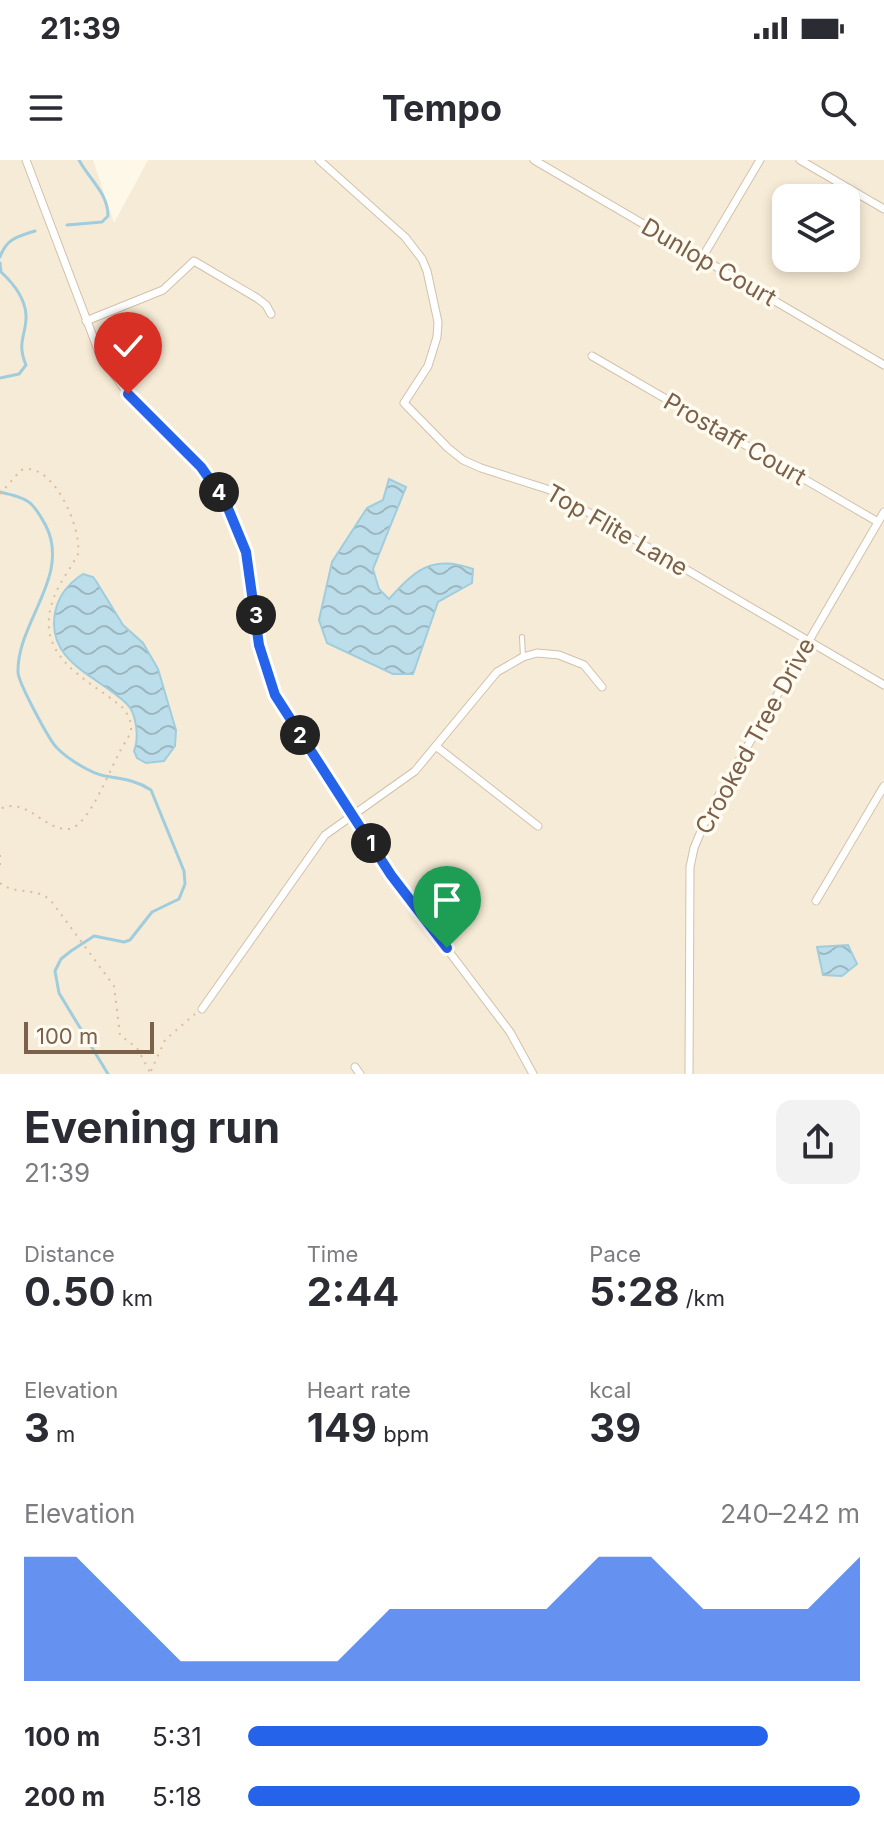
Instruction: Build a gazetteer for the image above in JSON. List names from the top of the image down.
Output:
{
  "streets": {
    "street": [
      "Dunlop Court",
      "Prostaff Court",
      "Top Flite Lane",
      "Crooked Tree Drive"
    ]
  },
  "crossings": [
    ["Prostaff Court", "Crooked Tree Drive"],
    ["Top Flite Lane", "Crooked Tree Drive"]
  ],
  "scale_bar": "100 m",
  "page": {
    "status": "21:39",
    "header": "Tempo",
    "pins": [
      "4",
      "3",
      "2",
      "1"
    ],
    "scale": "100 m",
    "heading": ["Evening run", "21:39"],
    "stats": [
      ["Distance", "0.50 km"],
      ["Time", "2:44"],
      ["Pace", "5:28 /km"],
      ["Elevation", "3 m"],
      ["Heart rate", "149 bpm"],
      ["kcal", "39"]
    ],
    "chart": ["Elevation", "240–242 m"],
    "list": [
      {
        "name": "100 m",
        "note": "5:31"
      },
      {
        "name": "200 m",
        "note": "5:18"
      }
    ]
  }
}
